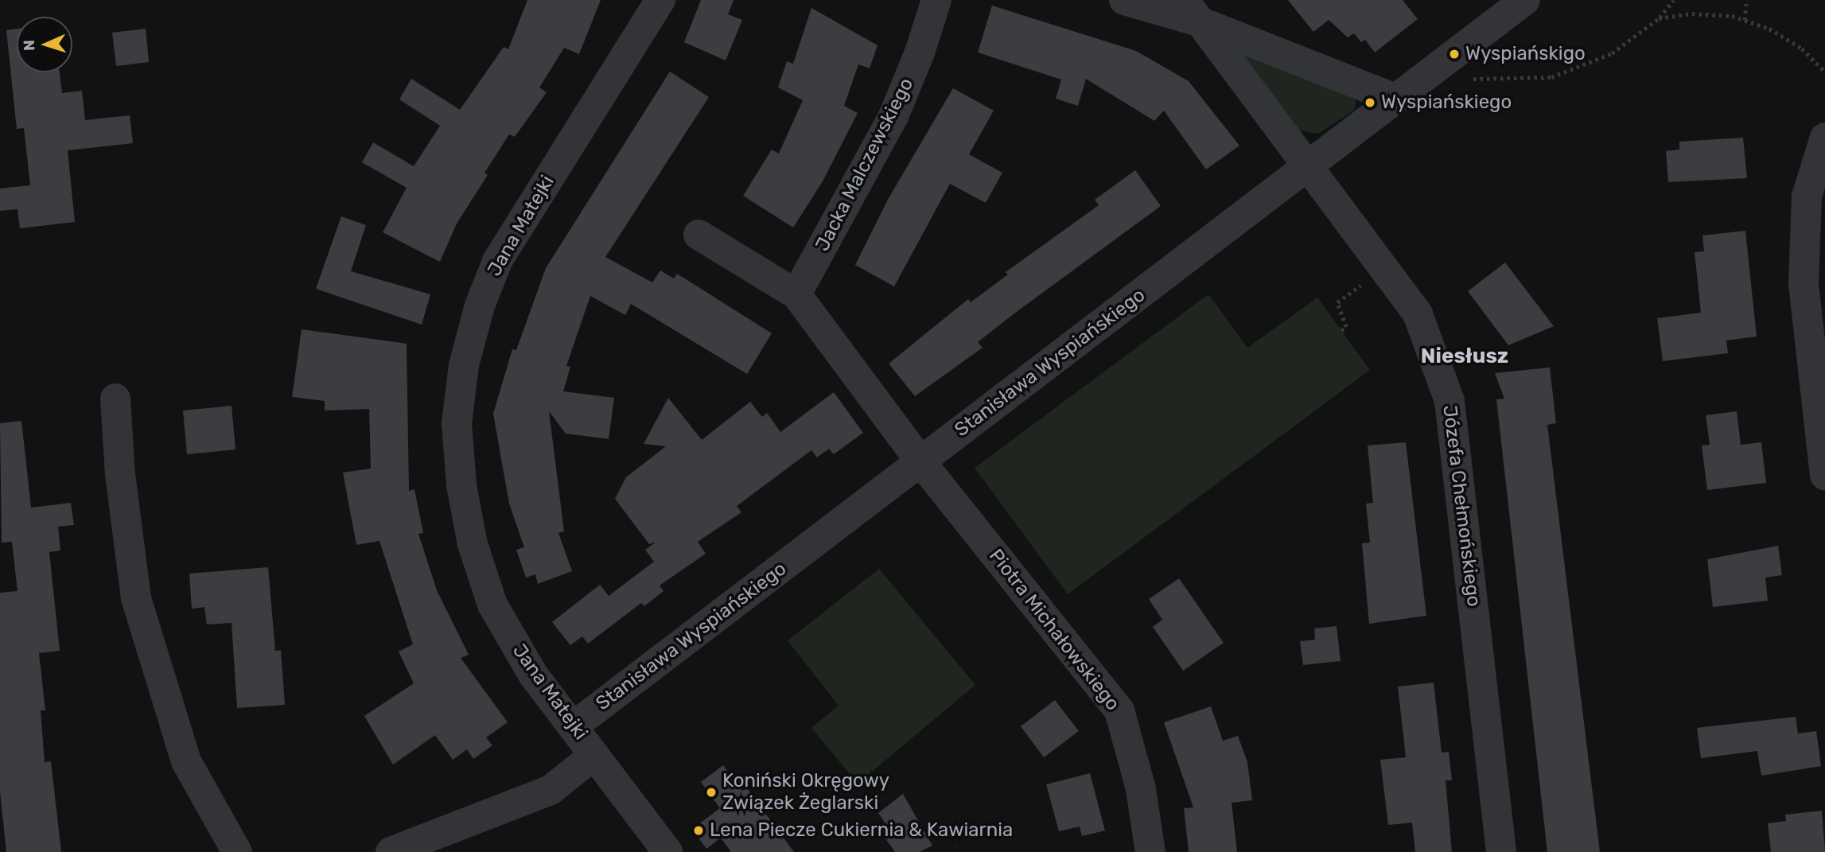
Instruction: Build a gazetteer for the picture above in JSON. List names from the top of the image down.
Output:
{
  "streets": {
    "street": [
      "Jacka Malczewskiego",
      "Jana Matejki",
      "Stanisława Wyspiańskiego",
      "Józefa Chełmońskiego",
      "Piotra Michałowskiego"
    ]
  },
  "crossings": [
    ["Jana Matejki", "Stanisława Wyspiańskiego"],
    ["Stanisława Wyspiańskiego", "Józefa Chełmońskiego"],
    ["Stanisława Wyspiańskiego", "Piotra Michałowskiego"]
  ],
  "districts": ["Niesłusz"],
  "places": [
    "Wyspiańskigo",
    "Wyspiańskiego",
    "Koniński Okręgowy Związek Żeglarski",
    "Lena Piecze Cukiernia & Kawiarnia"
  ],
  "north": "left"
}
